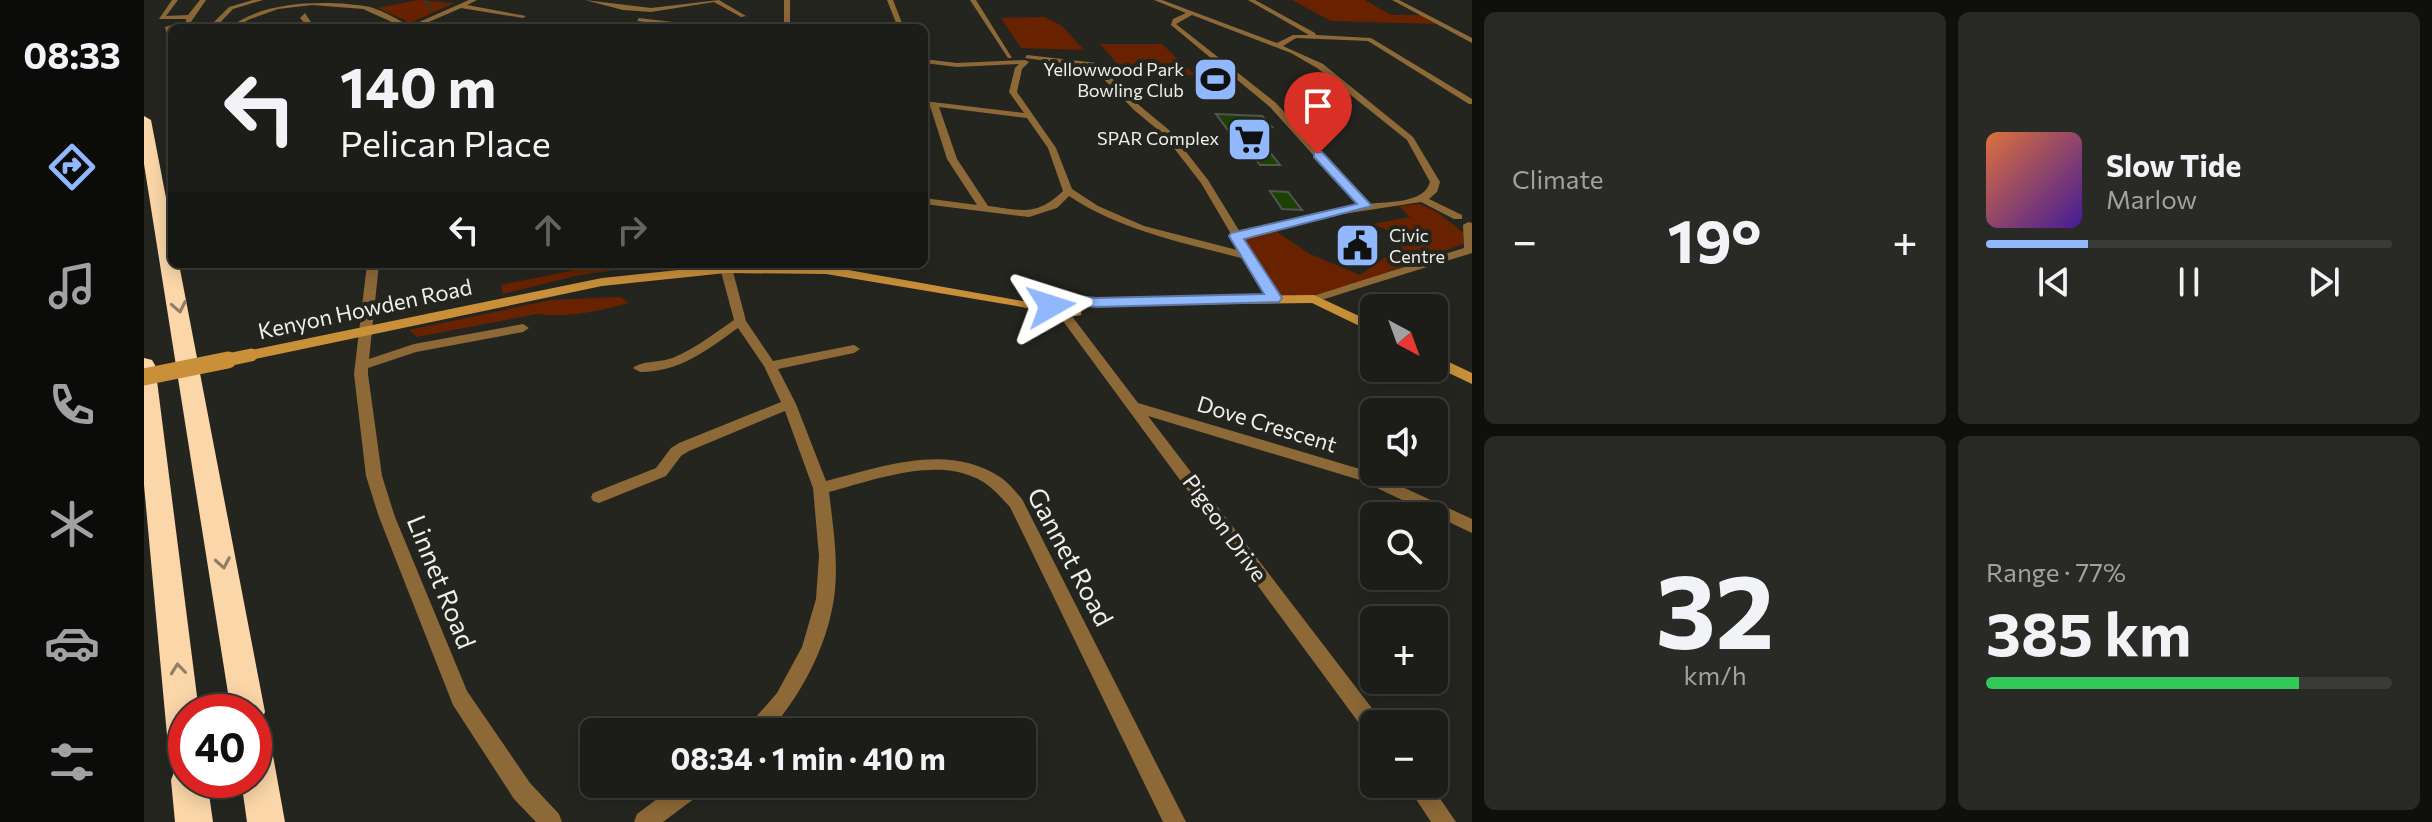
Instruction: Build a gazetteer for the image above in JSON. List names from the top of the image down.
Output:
{
  "streets": {
    "street": [
      "Kenyon Howden Road",
      "Dove Crescent",
      "Pigeon Drive",
      "Gannet Road",
      "Linnet Road"
    ]
  },
  "crossings": [
    ["Kenyon Howden Road", "Pigeon Drive"],
    ["Kenyon Howden Road", "Linnet Road"],
    ["Dove Crescent", "Pigeon Drive"]
  ],
  "places": {
    "sports": ["Yellowwood Park Bowling Club"],
    "supermarket": ["SPAR Complex"],
    "public building": ["Civic Centre"]
  },
  "north": "bottom right",
  "page": {
    "tabs": "08:33",
    "tile": [
      "Climate",
      ["32", "km/h"],
      ["Range · 77%", "385 km"]
    ],
    "turn": ["140 m", "Pelican Place"],
    "song": ["Slow Tide", "Marlow"],
    "heat": ["−", "19°", "+"],
    "map_buttons": ["+", "−"],
    "limit": "40",
    "trip": "08:34 · 1 min · 410 m"
  }
}
